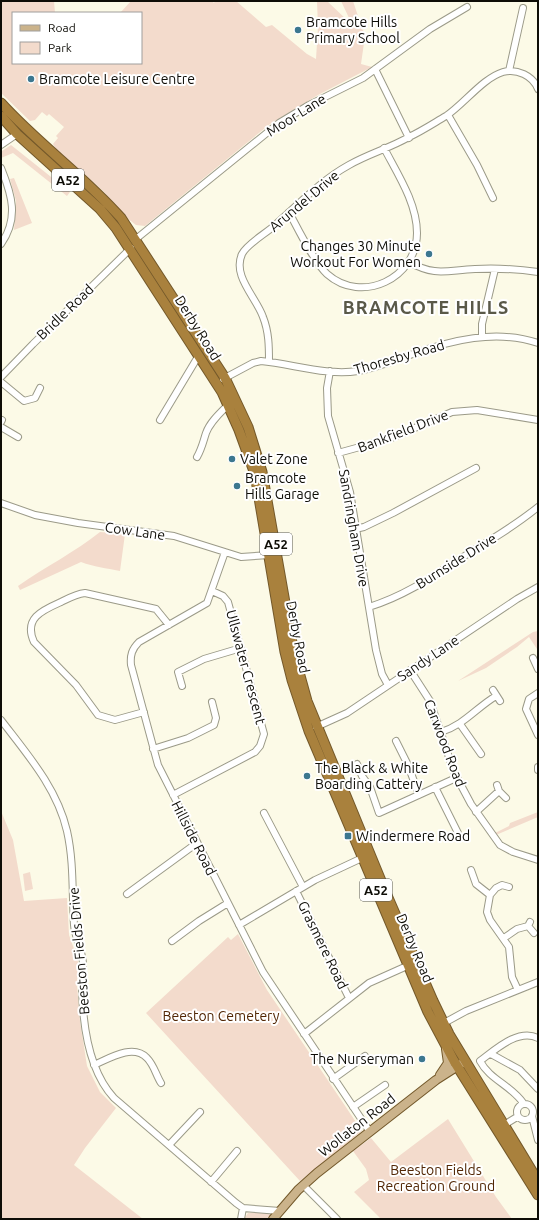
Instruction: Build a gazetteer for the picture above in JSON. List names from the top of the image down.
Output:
{
  "streets": {
    "highway": ["A52", "Derby Road"],
    "main road": ["Wollaton Road"],
    "street": [
      "Moor Lane",
      "Arundel Drive",
      "Bridle Road",
      "Thoresby Road",
      "Bankfield Drive",
      "Sandringham Drive",
      "Cow Lane",
      "Burnside Drive",
      "Sandy Lane",
      "Ullswater Crescent",
      "Carwood Road",
      "Hillside Road",
      "Grasmere Road",
      "Beeston Fields Drive"
    ]
  },
  "crossings": [
    ["Moor Lane", "Derby Road"],
    ["Arundel Drive", "Thoresby Road"],
    ["Bridle Road", "Derby Road"],
    ["Derby Road", "Thoresby Road"],
    ["Derby Road", "Cow Lane"],
    ["Derby Road", "Sandy Lane"],
    ["Derby Road", "Wollaton Road"],
    ["Thoresby Road", "Sandringham Drive"],
    ["Bankfield Drive", "Sandringham Drive"],
    ["Sandringham Drive", "Burnside Drive"],
    ["Sandringham Drive", "Sandy Lane"],
    ["Cow Lane", "Hillside Road"],
    ["Sandy Lane", "Carwood Road"],
    ["Ullswater Crescent", "Hillside Road"],
    ["Hillside Road", "Wollaton Road"]
  ],
  "districts": ["BRAMCOTE HILLS"],
  "parks": ["Beeston Cemetery", "Beeston Fields Recreation Ground"],
  "places": {
    "other": [
      "Bramcote Hills Primary School",
      "Bramcote Leisure Centre",
      "Changes 30 Minute Workout For Women",
      "Valet Zone",
      "Bramcote Hills Garage",
      "The Black & White Boarding Cattery",
      "The Nurseryman"
    ],
    "transit": ["Windermere Road"]
  },
  "legend": ["Road", "Park"]
}
